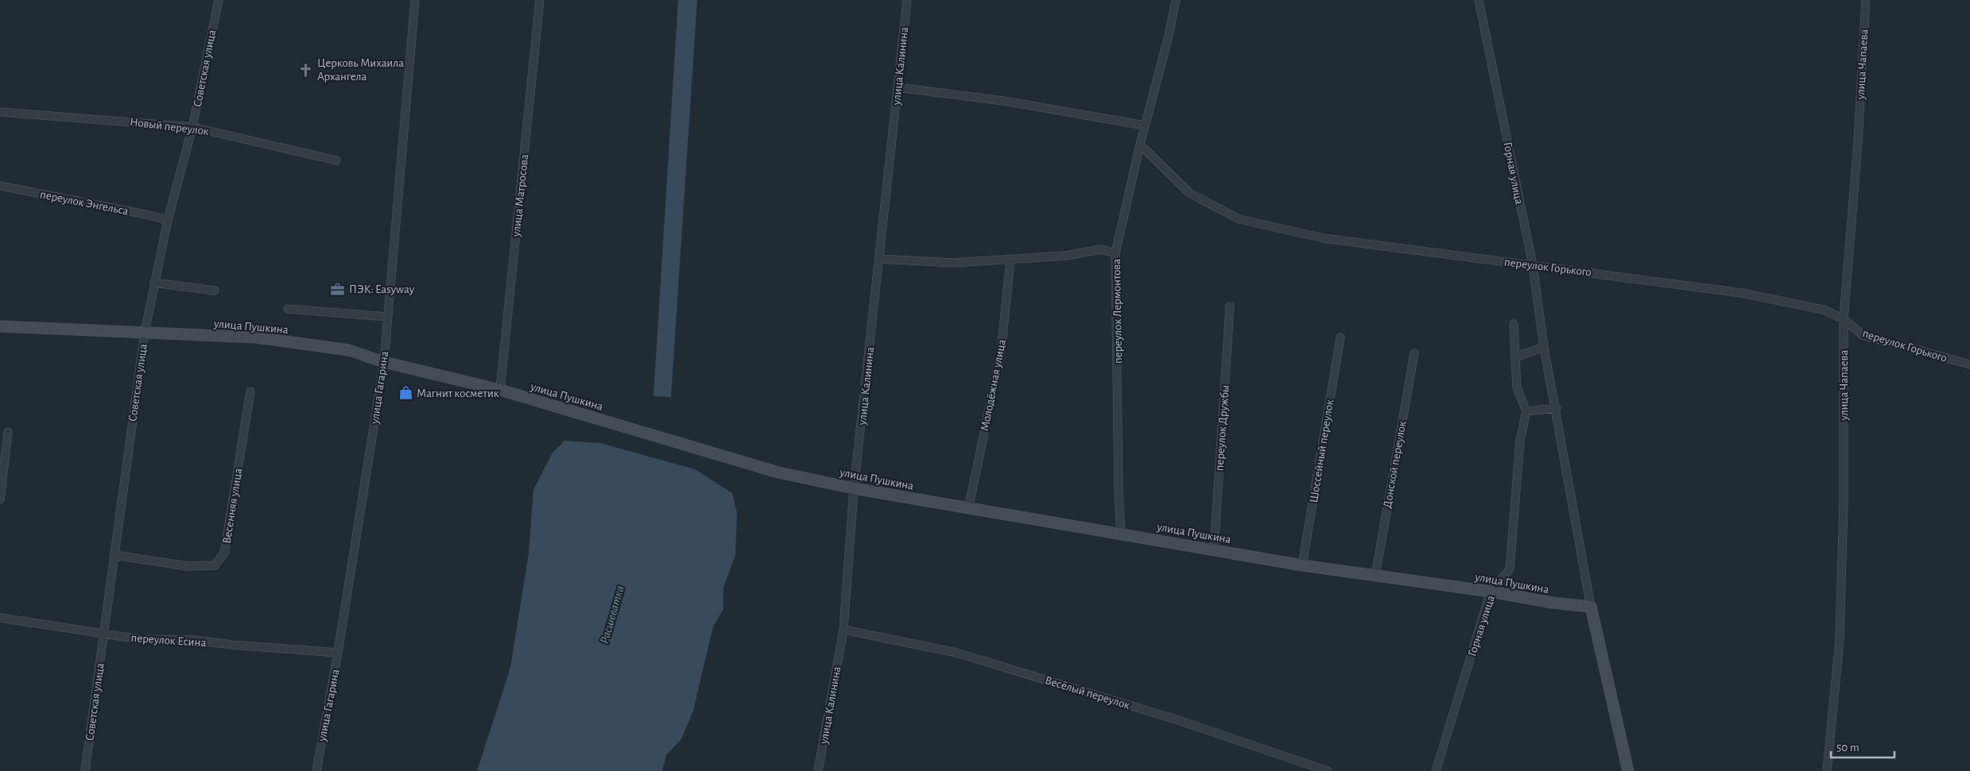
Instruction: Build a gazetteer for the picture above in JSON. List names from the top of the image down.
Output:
{
  "streets": {
    "main road": ["улица Пушкина"],
    "street": [
      "улица Чапаева",
      "улица Калинина",
      "Советская улица",
      "Новый переулок",
      "Горная улица",
      "улица Матросова",
      "переулок Энгельса",
      "переулок Горького",
      "переулок Лермонтова",
      "Молодёжная улица",
      "улица Гагарина",
      "переулок Дружбы",
      "Шоссейный переулок",
      "Донской переулок",
      "Весенняя улица",
      "переулок Есина",
      "Весёлый переулок"
    ]
  },
  "crossings": [
    ["улица Чапаева", "переулок Горького"],
    ["улица Калинина", "улица Пушкина"],
    ["улица Калинина", "Весёлый переулок"],
    ["Советская улица", "Новый переулок"],
    ["Советская улица", "переулок Энгельса"],
    ["Советская улица", "улица Пушкина"],
    ["Советская улица", "Весенняя улица"],
    ["Советская улица", "переулок Есина"],
    ["Горная улица", "переулок Горького"],
    ["Горная улица", "улица Пушкина"],
    ["улица Матросова", "улица Пушкина"],
    ["переулок Горького", "переулок Лермонтова"],
    ["переулок Лермонтова", "улица Пушкина"],
    ["улица Пушкина", "Молодёжная улица"],
    ["улица Пушкина", "улица Гагарина"],
    ["улица Пушкина", "переулок Дружбы"],
    ["улица Пушкина", "Шоссейный переулок"],
    ["улица Пушкина", "Донской переулок"],
    ["улица Гагарина", "переулок Есина"]
  ],
  "water": ["Расшеватка"],
  "places": {
    "church": ["Церковь Михаила Архангела"],
    "office": ["ПЭК: Easyway"],
    "shop": ["Магнит косметик"]
  },
  "scale_bar": "50 m"
}
